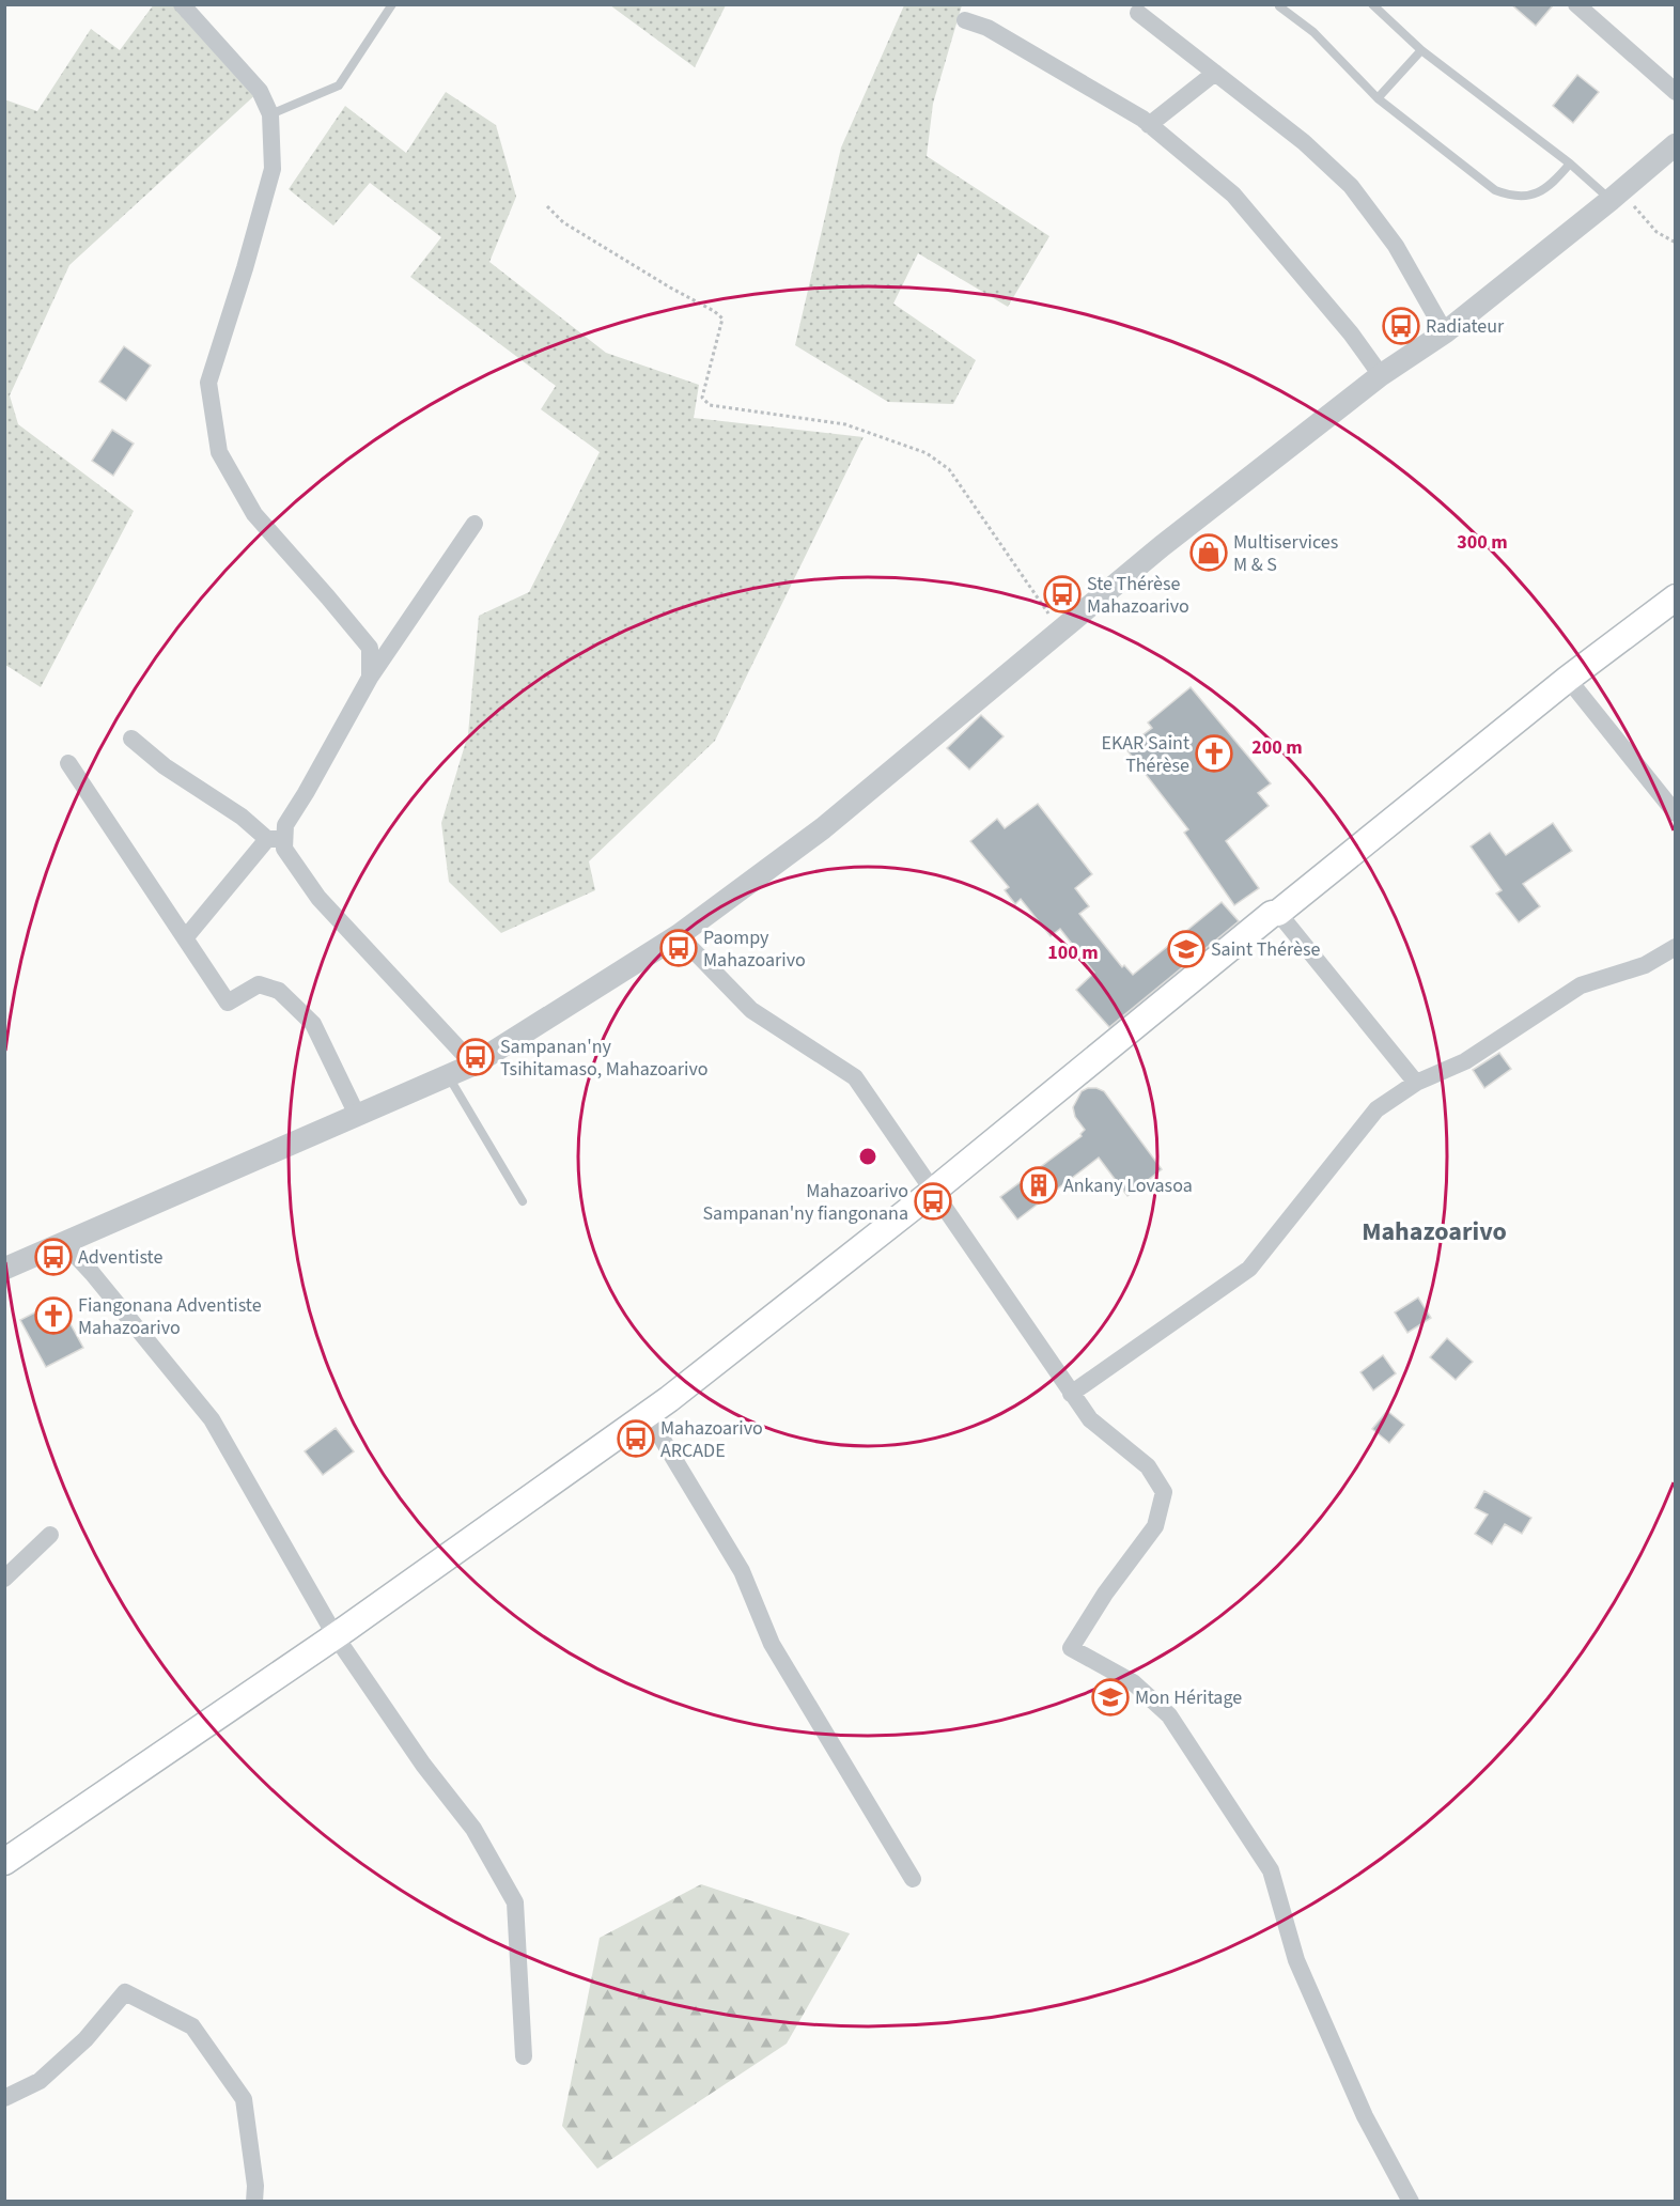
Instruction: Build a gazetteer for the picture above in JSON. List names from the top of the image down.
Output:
{
  "districts": ["Mahazoarivo"],
  "places": {
    "bus stop": [
      "Radiateur",
      "Ste Thérèse Mahazoarivo",
      "Paompy Mahazoarivo",
      "Sampanan'ny Tsihitamaso, Mahazoarivo",
      "Mahazoarivo Sampanan'ny fiangonana",
      "Adventiste",
      "Mahazoarivo ARCADE"
    ],
    "shop": ["Multiservices M & S"],
    "church": ["EKAR Saint Thérèse", "Fiangonana Adventiste Mahazoarivo"],
    "school or university": ["Saint Thérèse", "Mon Héritage"],
    "building": ["Ankany Lovasoa"]
  },
  "rings": ["300 m", "200 m", "100 m"]
}
